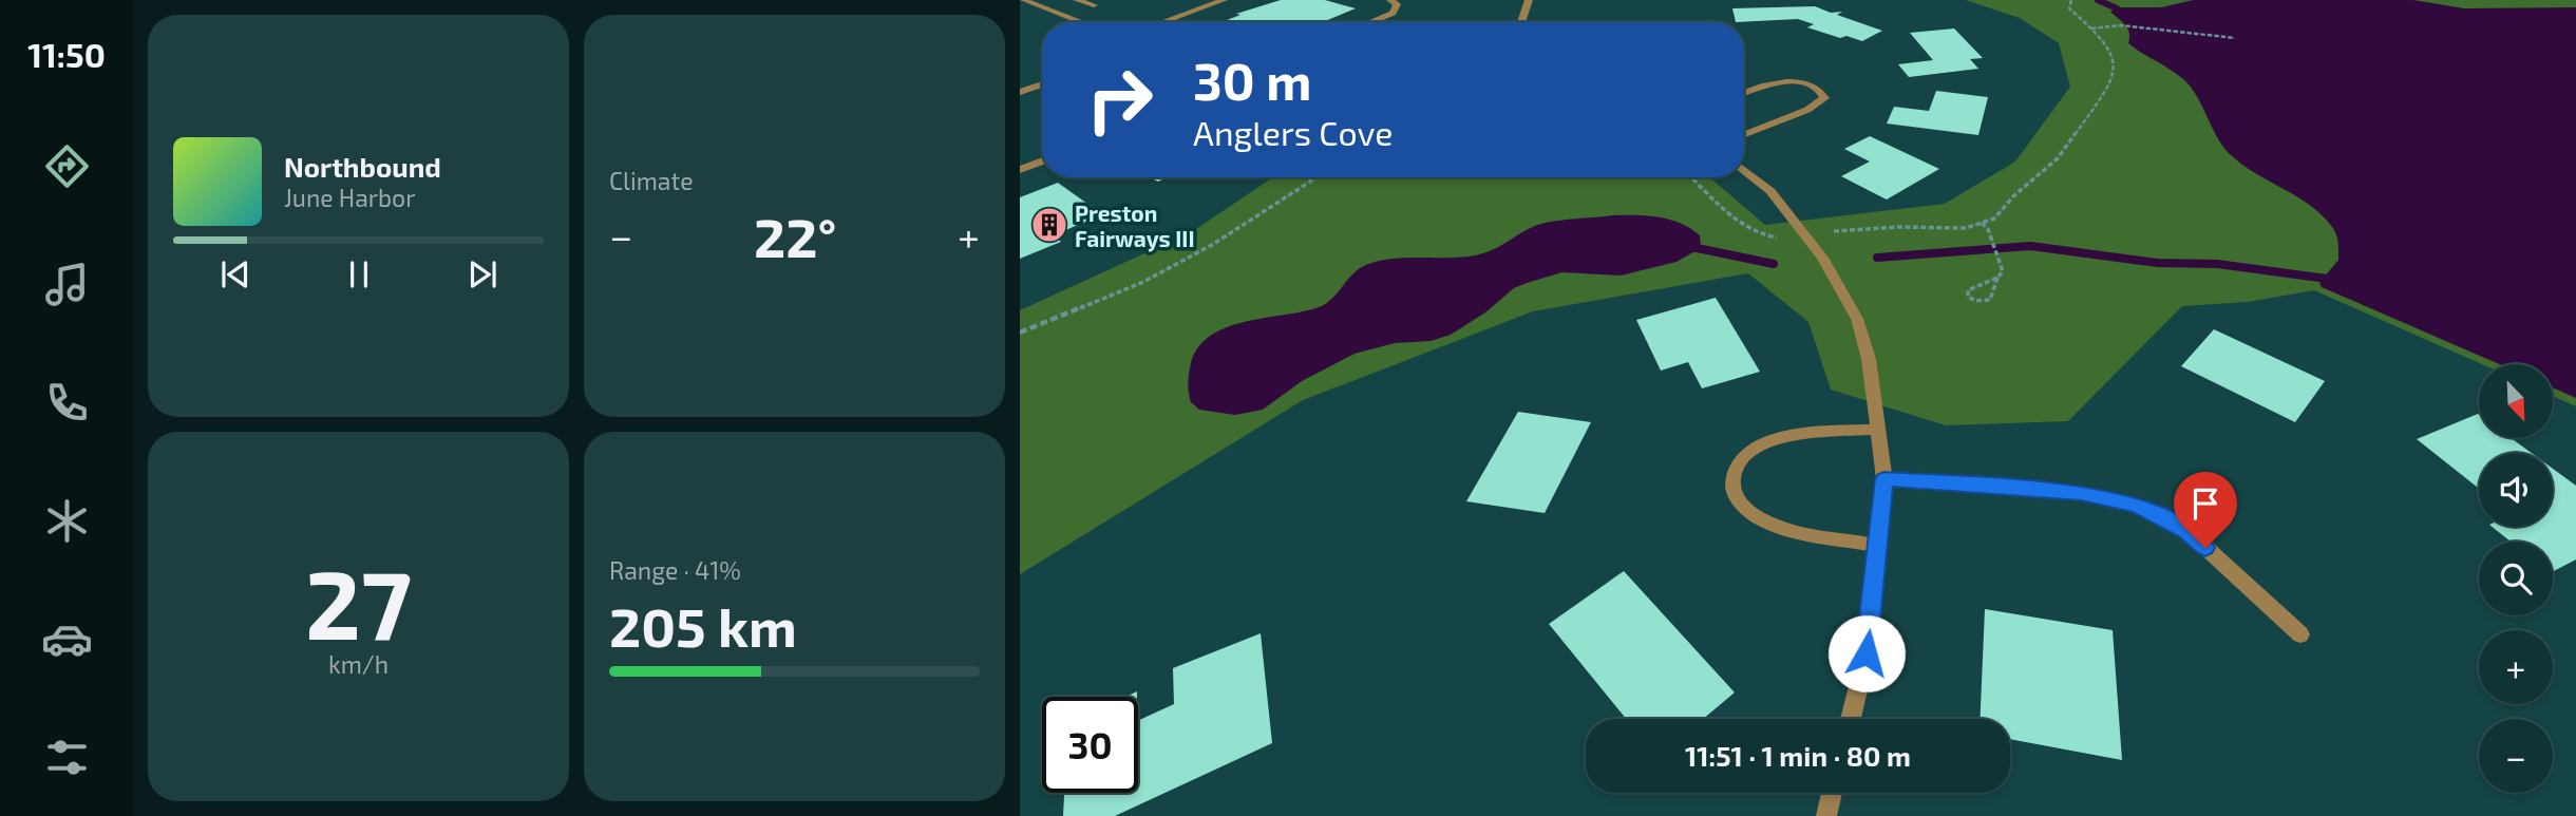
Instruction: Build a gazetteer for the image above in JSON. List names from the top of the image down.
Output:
{
  "places": {
    "building": ["Preston Fairways III"]
  },
  "north": "bottom right",
  "page": {
    "tabs": "11:50",
    "tile": [
      "Climate",
      ["27", "km/h"],
      ["Range · 41%", "205 km"]
    ],
    "turn": ["30 m", "Anglers Cove"],
    "song": ["Northbound", "June Harbor"],
    "heat": ["−", "22°", "+"],
    "map_buttons": ["+", "−"],
    "limit": "30",
    "trip": "11:51 · 1 min · 80 m"
  }
}
